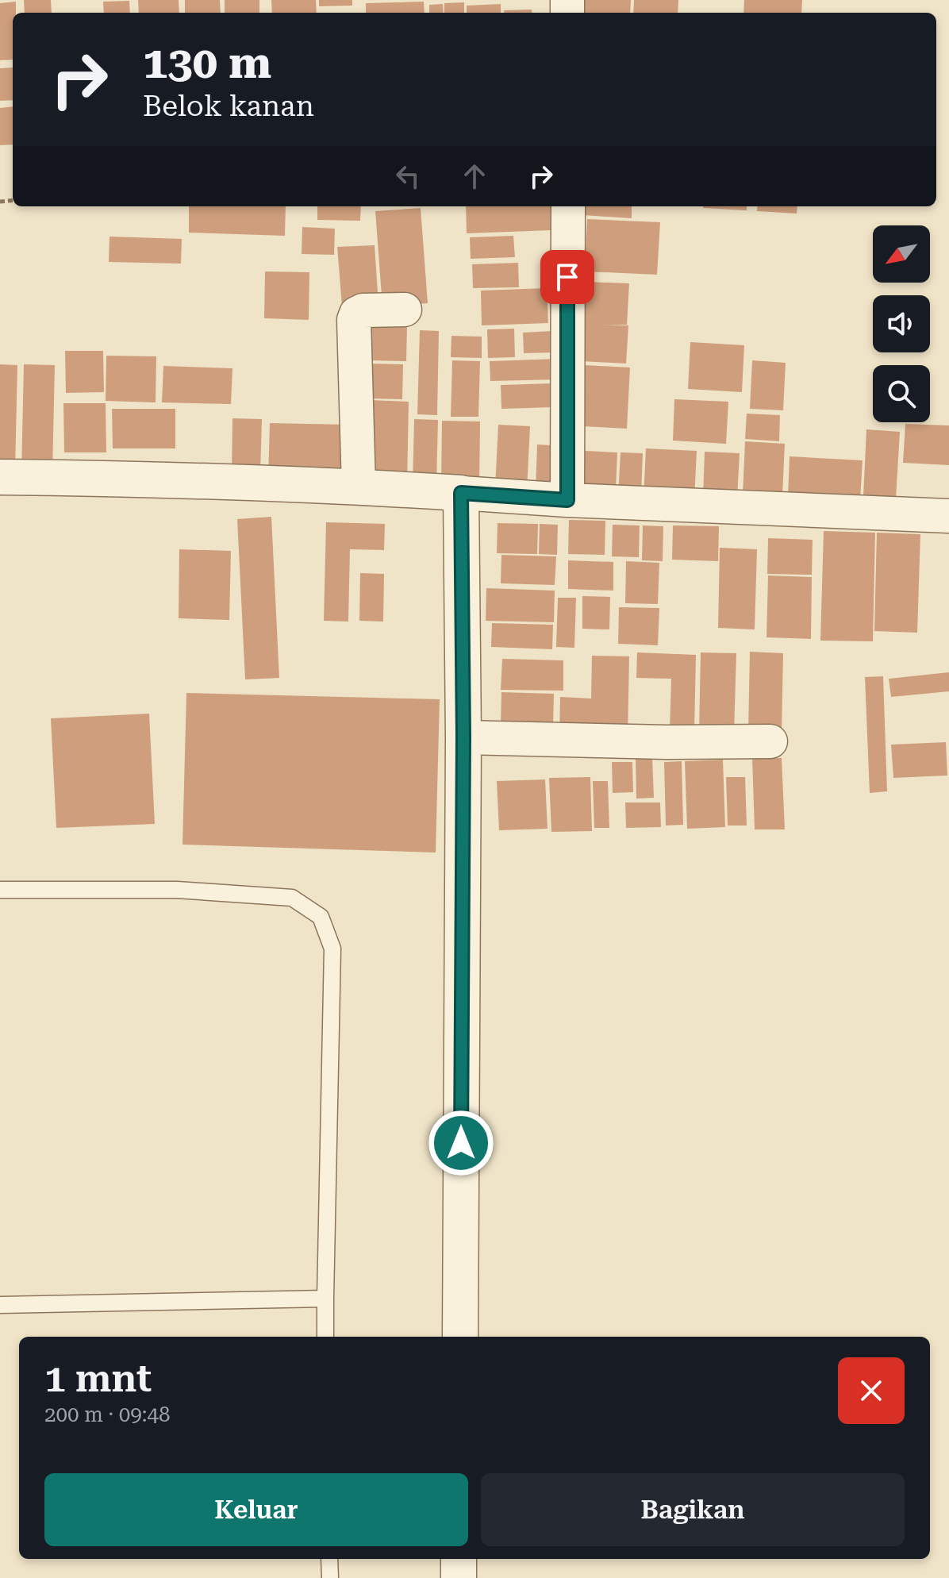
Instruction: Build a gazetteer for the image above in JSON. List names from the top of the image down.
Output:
{
  "north": "bottom left",
  "page": {
    "turn": ["130 m", "Belok kanan"],
    "heading": ["1 mnt", "200 m · 09:48"],
    "buttons": ["Keluar", "Bagikan"]
  }
}
